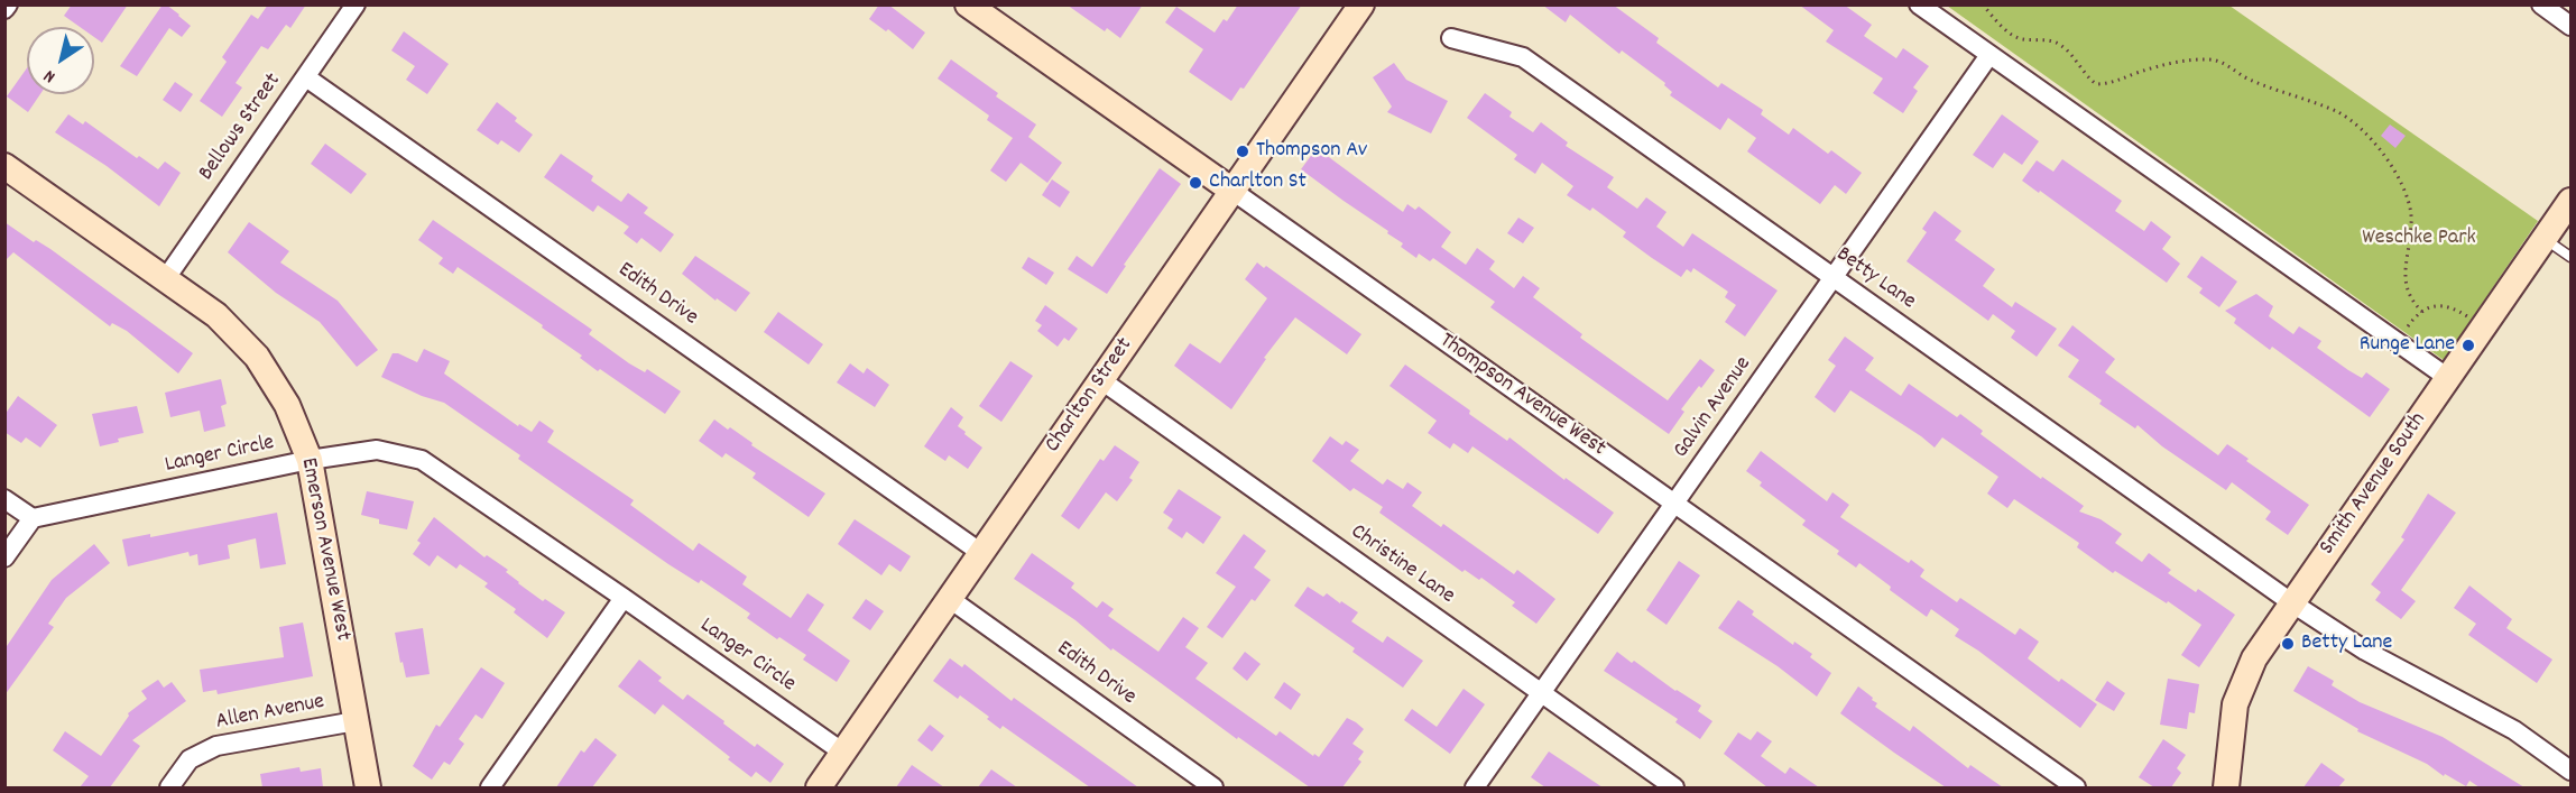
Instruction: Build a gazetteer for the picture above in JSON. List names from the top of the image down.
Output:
{
  "streets": {
    "street": [
      "Bellows Street",
      "Betty Lane",
      "Edith Drive",
      "Charlton Street",
      "Thompson Avenue West",
      "Galvin Avenue",
      "Langer Circle",
      "Smith Avenue South",
      "Emerson Avenue West",
      "Christine Lane",
      "Allen Avenue"
    ]
  },
  "crossings": [
    ["Bellows Street", "Edith Drive"],
    ["Bellows Street", "Emerson Avenue West"],
    ["Betty Lane", "Galvin Avenue"],
    ["Betty Lane", "Smith Avenue South"],
    ["Edith Drive", "Charlton Street"],
    ["Charlton Street", "Thompson Avenue West"],
    ["Charlton Street", "Langer Circle"],
    ["Charlton Street", "Christine Lane"],
    ["Thompson Avenue West", "Galvin Avenue"],
    ["Galvin Avenue", "Christine Lane"],
    ["Langer Circle", "Emerson Avenue West"],
    ["Emerson Avenue West", "Allen Avenue"]
  ],
  "parks": ["Weschke Park"],
  "places": [
    "Thompson Av",
    "Charlton St",
    "Runge Lane",
    "Betty Lane"
  ],
  "north": "bottom left"
}
